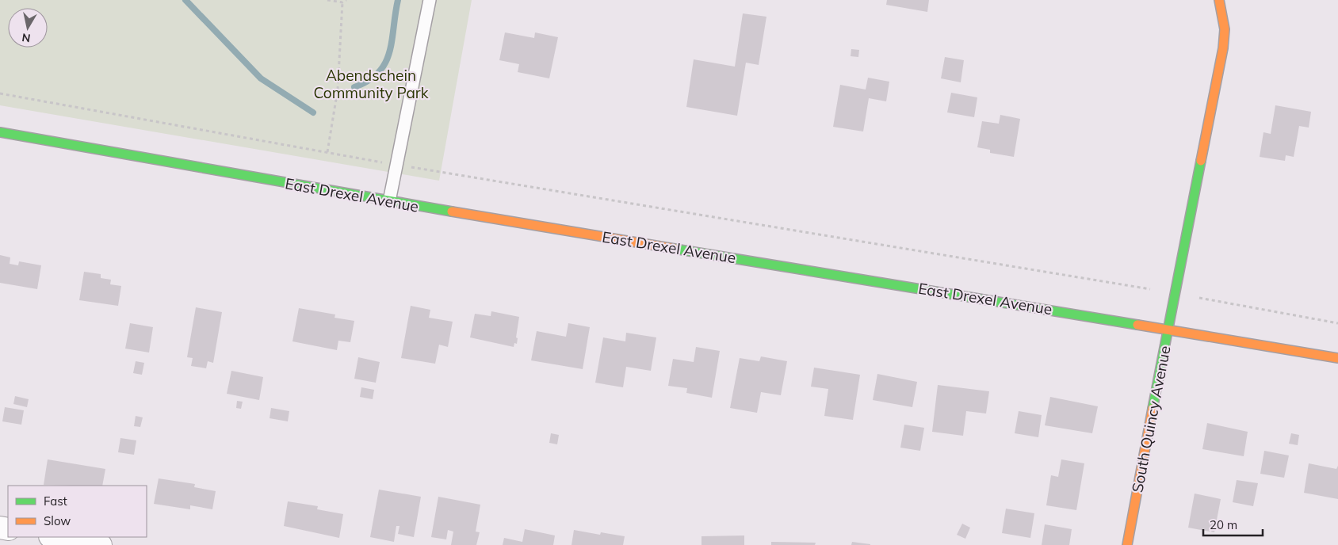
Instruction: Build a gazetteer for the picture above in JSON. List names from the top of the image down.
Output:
{
  "streets": {
    "street": ["East Drexel Avenue", "South Quincy Avenue"]
  },
  "crossings": [
    ["East Drexel Avenue", "South Quincy Avenue"]
  ],
  "parks": ["Abendschein Community Park"],
  "legend": ["Fast", "Slow"],
  "scale_bar": "20 m",
  "north": "bottom"
}
